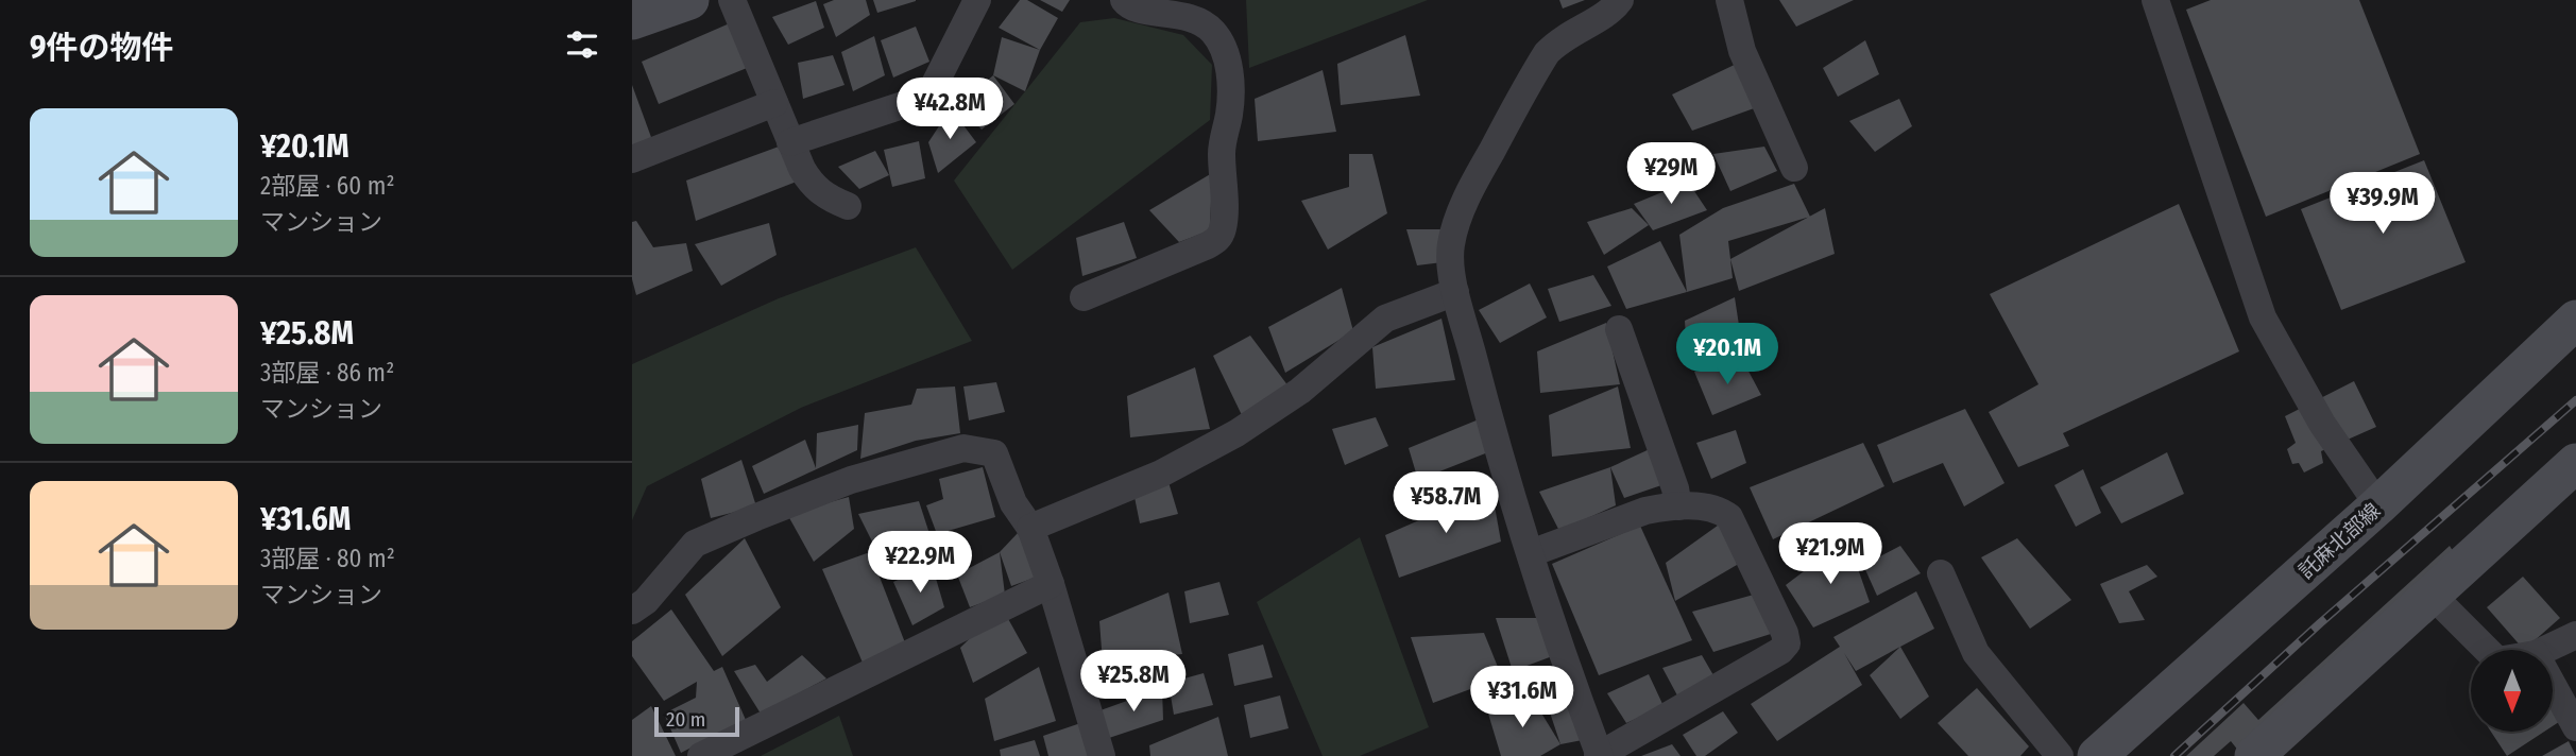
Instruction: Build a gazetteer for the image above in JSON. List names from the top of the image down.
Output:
{
  "streets": {
    "main road": ["託麻北部線"]
  },
  "scale_bar": "20 m",
  "north": "bottom",
  "page": {
    "heading": "9件の物件",
    "price": [
      "¥42.8M",
      "¥29M",
      "¥39.9M",
      "¥20.1M",
      "¥58.7M",
      "¥21.9M",
      "¥22.9M",
      "¥25.8M",
      "¥31.6M"
    ],
    "list": [
      {
        "name": "¥20.1M",
        "note": "2部屋 · 60 m² · マンション"
      },
      {
        "name": "¥25.8M",
        "note": "3部屋 · 86 m² · マンション"
      },
      {
        "name": "¥31.6M",
        "note": "3部屋 · 80 m² · マンション"
      }
    ],
    "scale": "20 m"
  }
}
